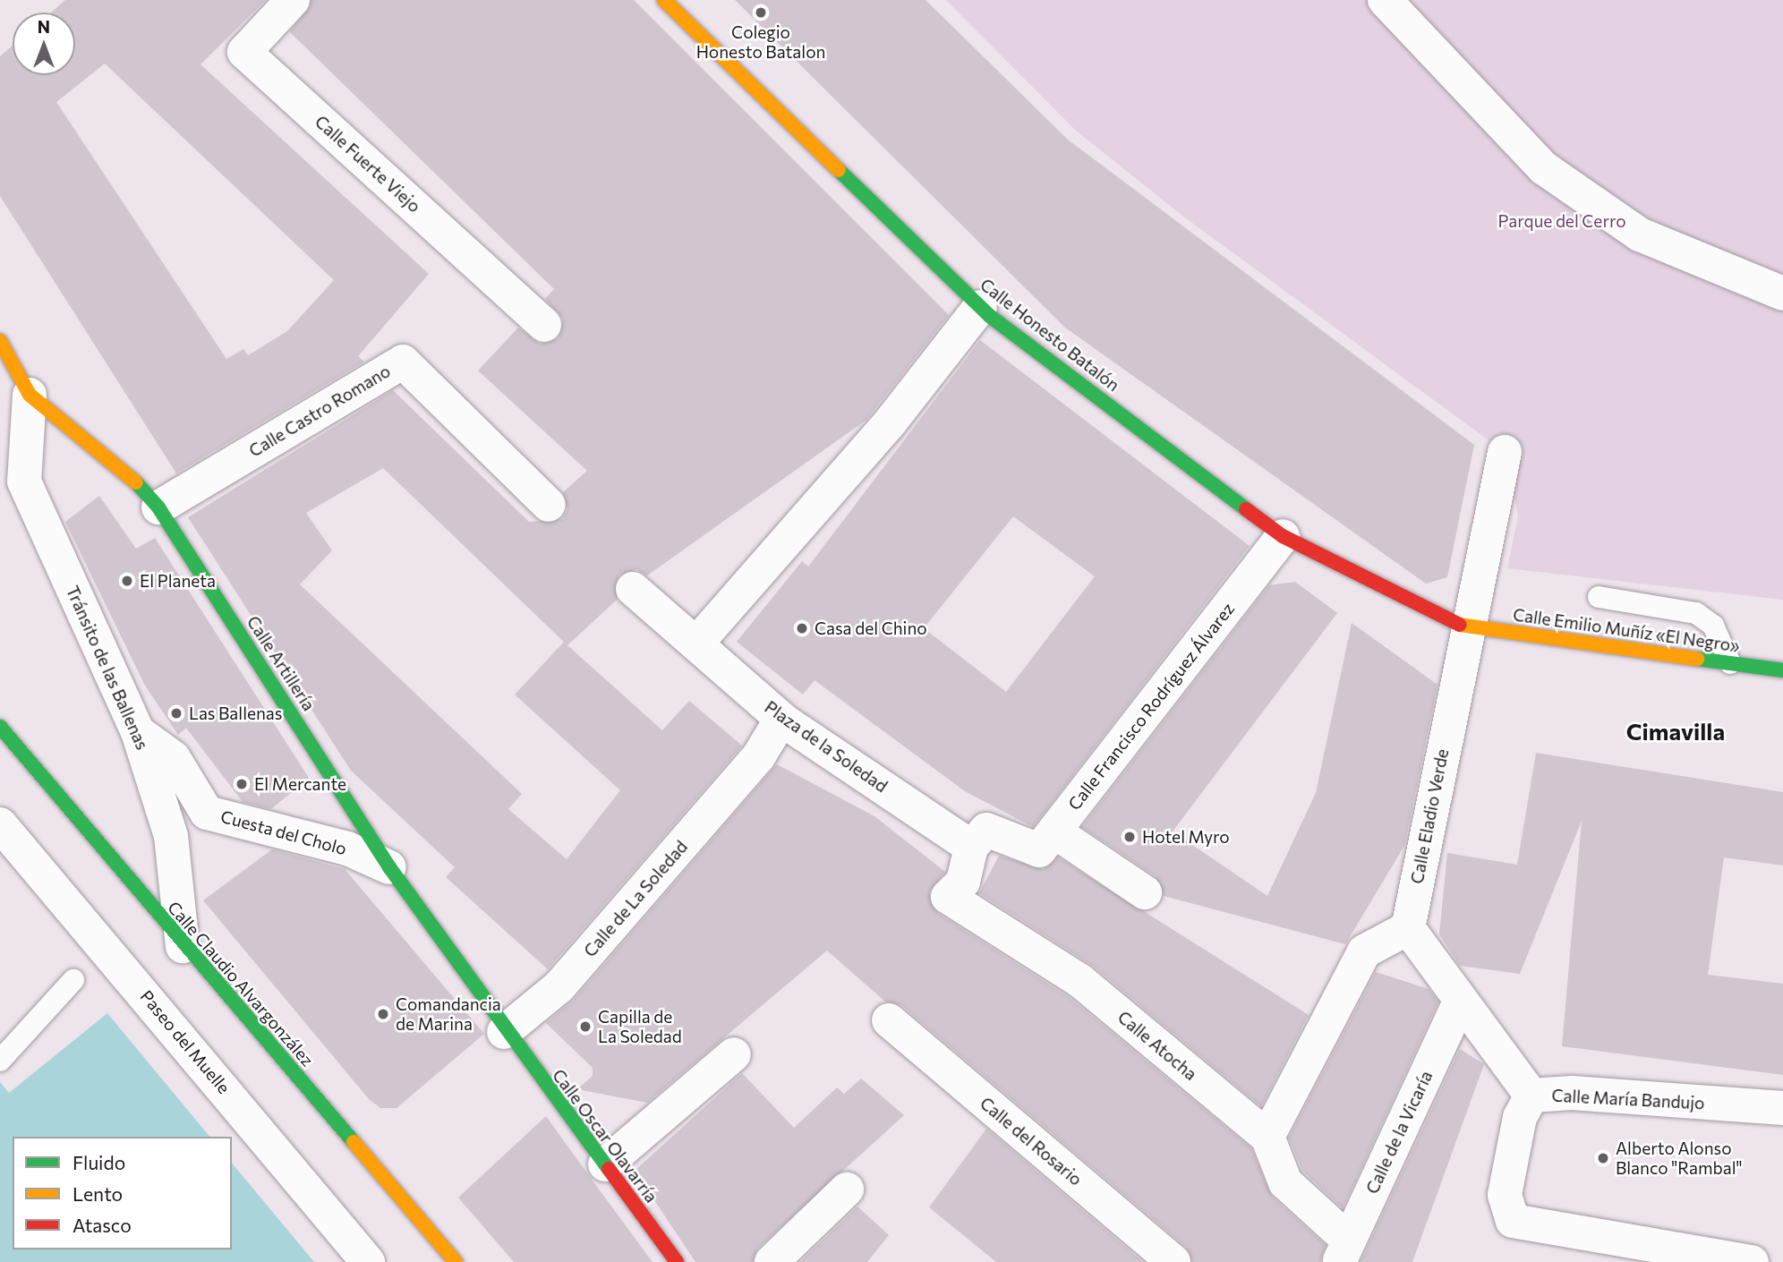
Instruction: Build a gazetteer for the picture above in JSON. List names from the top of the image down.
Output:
{
  "streets": {
    "street": [
      "Calle Fuerte Viejo",
      "Calle Honesto Batalón",
      "Calle Castro Romano",
      "Calle Emilio Muñíz «El Negro»",
      "Calle Artillería",
      "Tránsito de las Ballenas",
      "Calle Francisco Rodríguez Álvarez",
      "Plaza de la Soledad",
      "Calle Eladio Verde",
      "Cuesta del Cholo",
      "Calle de La Soledad",
      "Calle Claudio Alvargonzález",
      "Paseo del Muelle",
      "Calle Atocha",
      "Calle María Bandujo",
      "Calle de la Vicaría",
      "Calle Oscar Olavarría",
      "Calle del Rosario"
    ]
  },
  "crossings": [
    ["Calle Honesto Batalón", "Calle Emilio Muñíz «El Negro»"],
    ["Calle Honesto Batalón", "Calle Francisco Rodríguez Álvarez"],
    ["Calle Honesto Batalón", "Calle Eladio Verde"],
    ["Calle Castro Romano", "Calle Artillería"],
    ["Calle Emilio Muñíz «El Negro»", "Calle Eladio Verde"],
    ["Calle Artillería", "Tránsito de las Ballenas"],
    ["Calle Artillería", "Cuesta del Cholo"],
    ["Calle Artillería", "Calle de La Soledad"],
    ["Calle Artillería", "Calle Oscar Olavarría"],
    ["Tránsito de las Ballenas", "Cuesta del Cholo"],
    ["Tránsito de las Ballenas", "Calle Claudio Alvargonzález"],
    ["Calle Francisco Rodríguez Álvarez", "Plaza de la Soledad"],
    ["Calle Francisco Rodríguez Álvarez", "Calle Atocha"],
    ["Plaza de la Soledad", "Calle de La Soledad"],
    ["Plaza de la Soledad", "Calle Atocha"],
    ["Calle Eladio Verde", "Calle María Bandujo"],
    ["Calle de La Soledad", "Calle Oscar Olavarría"],
    ["Calle Atocha", "Calle de la Vicaría"],
    ["Calle María Bandujo", "Calle de la Vicaría"]
  ],
  "districts": ["Cimavilla"],
  "parks": ["Parque del Cerro"],
  "places": [
    "Colegio Honesto Batalon",
    "El Planeta",
    "Casa del Chino",
    "Las Ballenas",
    "El Mercante",
    "Hotel Myro",
    "Comandancia de Marina",
    "Capilla de La Soledad",
    "Alberto Alonso Blanco \"Rambal\""
  ],
  "legend": ["Fluido", "Lento", "Atasco"],
  "north": "top"
}
